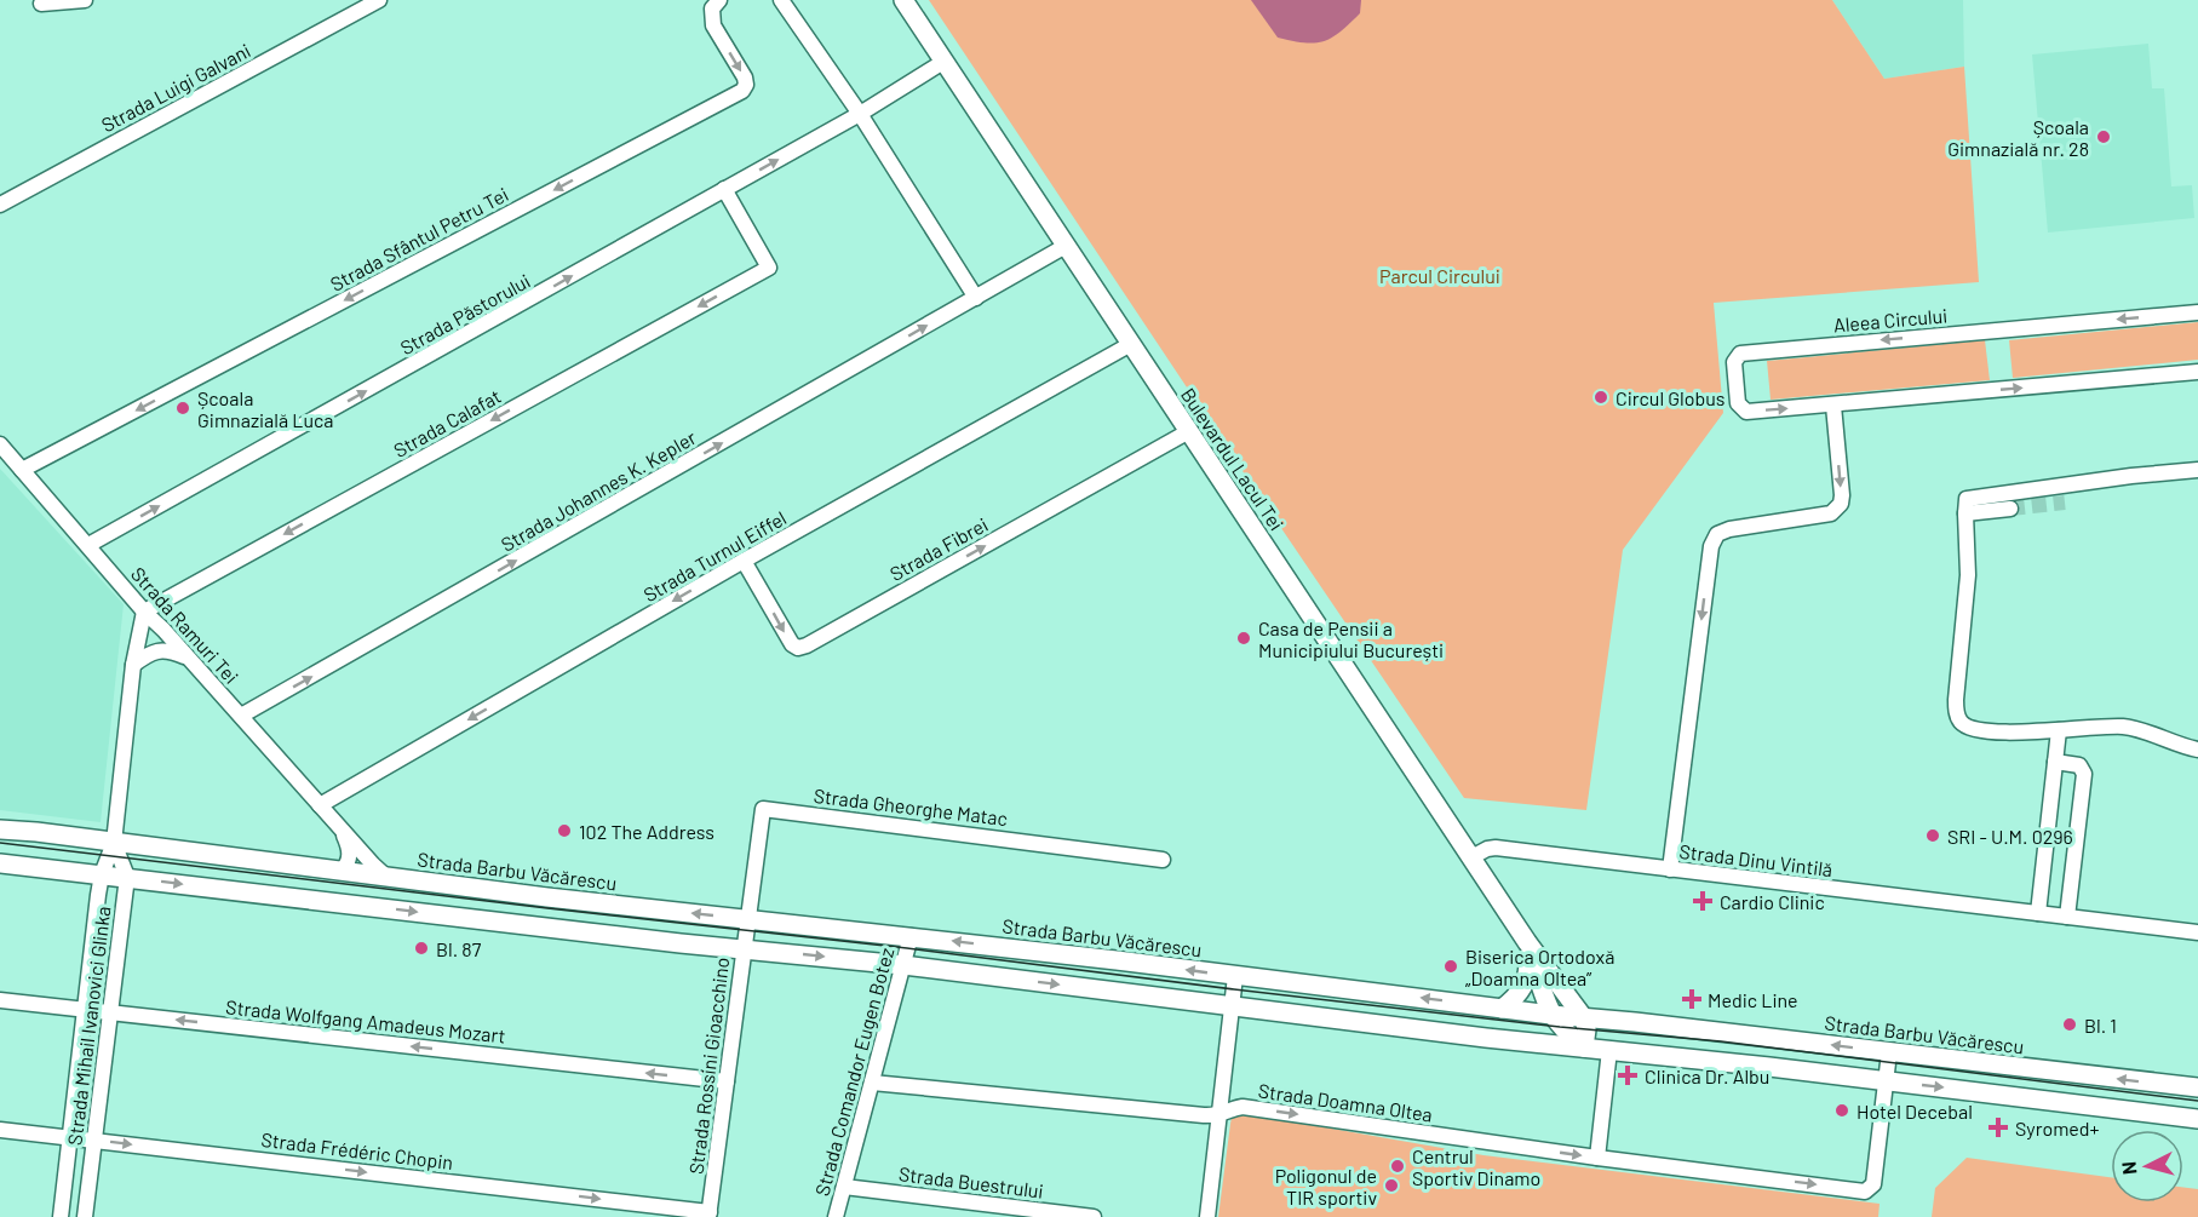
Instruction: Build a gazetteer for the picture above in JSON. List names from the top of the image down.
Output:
{
  "streets": {
    "main road": ["Bulevardul Lacul Tei", "Strada Barbu Văcărescu"],
    "street": [
      "Strada Luigi Galvani",
      "Strada Sfântul Petru Tei",
      "Strada Păstorului",
      "Aleea Circului",
      "Strada Calafat",
      "Strada Johannes K. Kepler",
      "Strada Fibrei",
      "Strada Turnul Eiffel",
      "Strada Ramuri Tei",
      "Strada Gheorghe Matac",
      "Strada Dinu Vintilă",
      "Strada Wolfgang Amadeus Mozart",
      "Strada Mihail Ivanovici Glinka",
      "Strada Rossini Gioacchino",
      "Strada Comandor Eugen Botez",
      "Strada Doamna Oltea",
      "Strada Frédéric Chopin",
      "Strada Buestrului"
    ]
  },
  "crossings": [
    ["Strada Sfântul Petru Tei", "Strada Ramuri Tei"],
    ["Strada Păstorului", "Strada Calafat"],
    ["Strada Păstorului", "Bulevardul Lacul Tei"],
    ["Strada Păstorului", "Strada Ramuri Tei"],
    ["Strada Calafat", "Strada Ramuri Tei"],
    ["Strada Calafat", "Strada Mihail Ivanovici Glinka"],
    ["Bulevardul Lacul Tei", "Strada Johannes K. Kepler"],
    ["Bulevardul Lacul Tei", "Strada Fibrei"],
    ["Bulevardul Lacul Tei", "Strada Turnul Eiffel"],
    ["Bulevardul Lacul Tei", "Strada Dinu Vintilă"],
    ["Bulevardul Lacul Tei", "Strada Barbu Văcărescu"],
    ["Strada Johannes K. Kepler", "Strada Ramuri Tei"],
    ["Strada Fibrei", "Strada Turnul Eiffel"],
    ["Strada Turnul Eiffel", "Strada Ramuri Tei"],
    ["Strada Ramuri Tei", "Strada Barbu Văcărescu"],
    ["Strada Ramuri Tei", "Strada Mihail Ivanovici Glinka"],
    ["Strada Gheorghe Matac", "Strada Barbu Văcărescu"],
    ["Strada Gheorghe Matac", "Strada Rossini Gioacchino"],
    ["Strada Barbu Văcărescu", "Strada Mihail Ivanovici Glinka"],
    ["Strada Barbu Văcărescu", "Strada Rossini Gioacchino"],
    ["Strada Barbu Văcărescu", "Strada Comandor Eugen Botez"],
    ["Strada Barbu Văcărescu", "Strada Doamna Oltea"],
    ["Strada Wolfgang Amadeus Mozart", "Strada Mihail Ivanovici Glinka"],
    ["Strada Wolfgang Amadeus Mozart", "Strada Rossini Gioacchino"],
    ["Strada Mihail Ivanovici Glinka", "Strada Frédéric Chopin"],
    ["Strada Rossini Gioacchino", "Strada Frédéric Chopin"],
    ["Strada Comandor Eugen Botez", "Strada Doamna Oltea"],
    ["Strada Comandor Eugen Botez", "Strada Buestrului"]
  ],
  "one_way": [
    "Strada Sfântul Petru Tei",
    "Strada Păstorului",
    "Strada Calafat",
    "Strada Johannes K. Kepler",
    "Strada Fibrei",
    "Strada Turnul Eiffel",
    "Strada Wolfgang Amadeus Mozart",
    "Strada Doamna Oltea",
    "Strada Frédéric Chopin"
  ],
  "parks": ["Parcul Circului"],
  "places": {
    "other": [
      "Școala Gimnazială nr. 28",
      "Circul Globus",
      "Școala Gimnazială Luca",
      "Casa de Pensii a Municipiului București",
      "102 The Address",
      "SRI - U.M. 0296",
      "Bl. 87",
      "Biserica Ortodoxă „Doamna Oltea”",
      "Bl. 1",
      "Hotel Decebal",
      "Centrul Sportiv Dinamo",
      "Poligonul de TIR sportiv"
    ],
    "health": [
      "Cardio Clinic",
      "Medic Line",
      "Clinica Dr. Albu",
      "Syromed+"
    ]
  },
  "north": "left"
}
